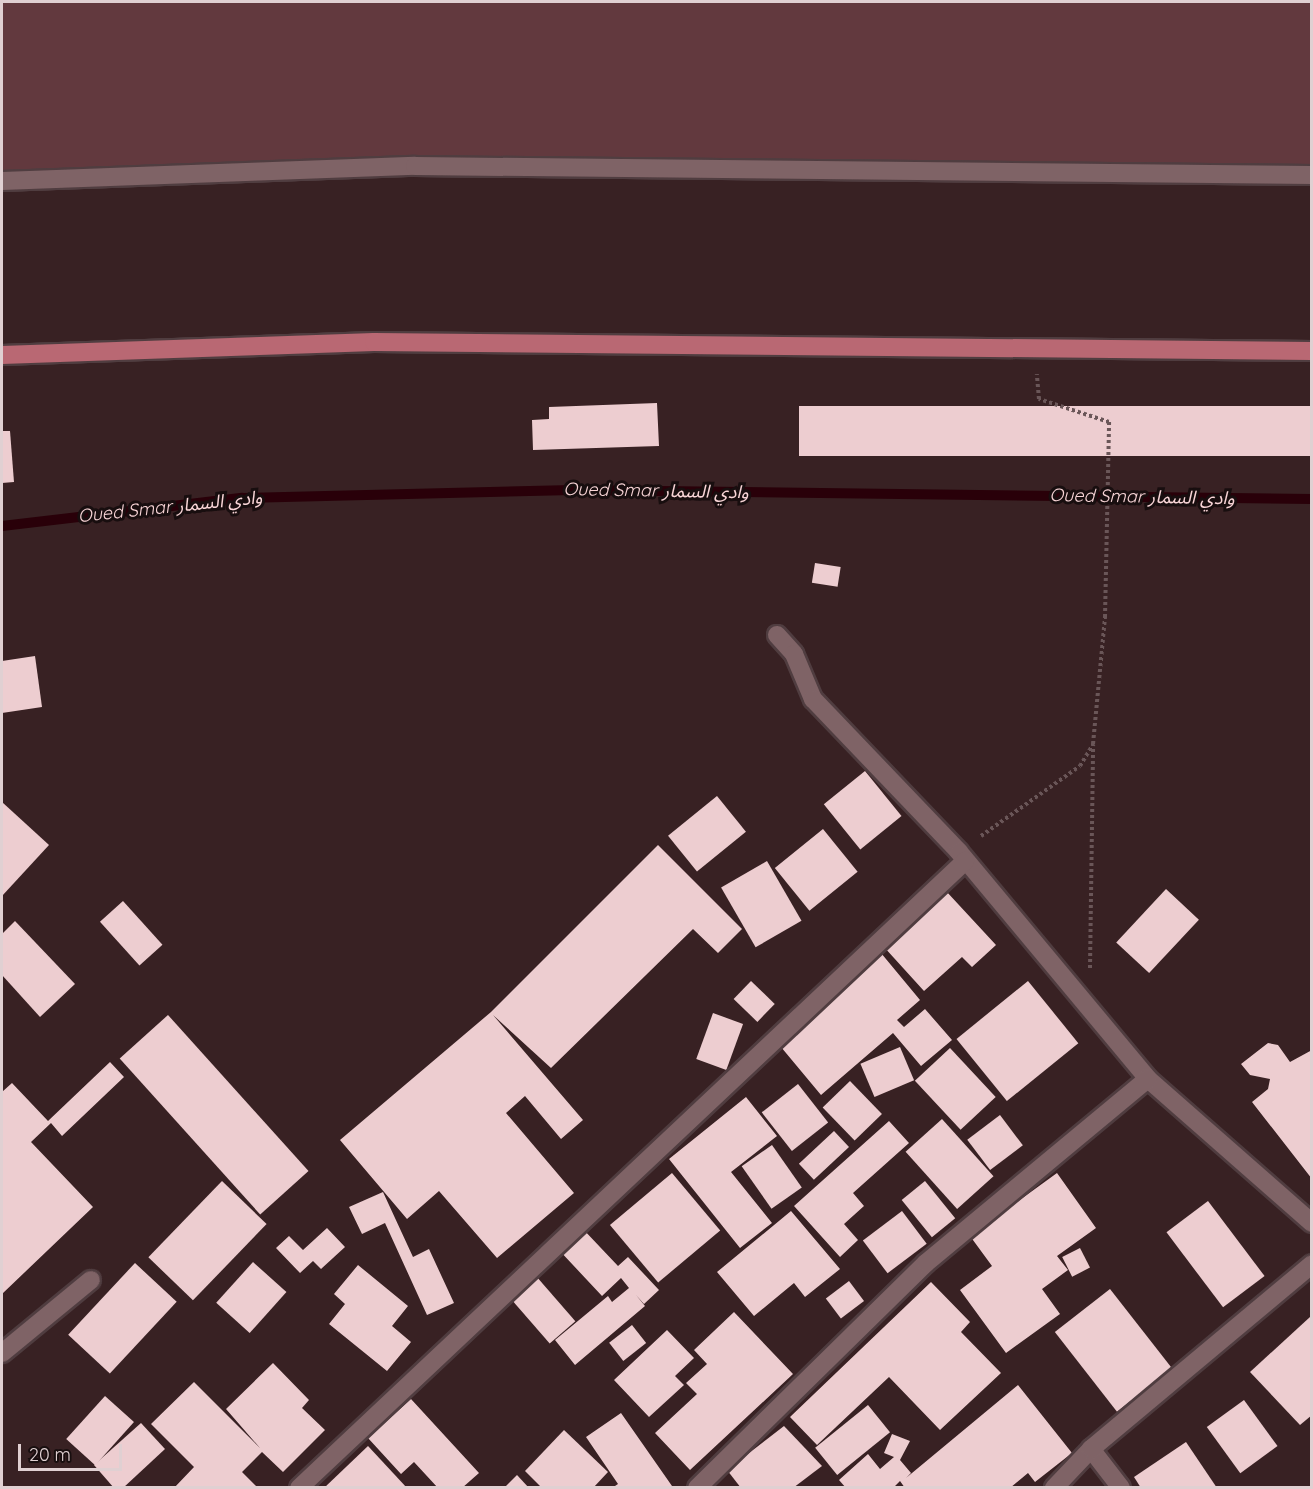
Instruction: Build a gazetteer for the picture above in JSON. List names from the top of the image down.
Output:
{
  "water": ["Oued Smar وادي السمار"],
  "scale_bar": "20 m"
}
